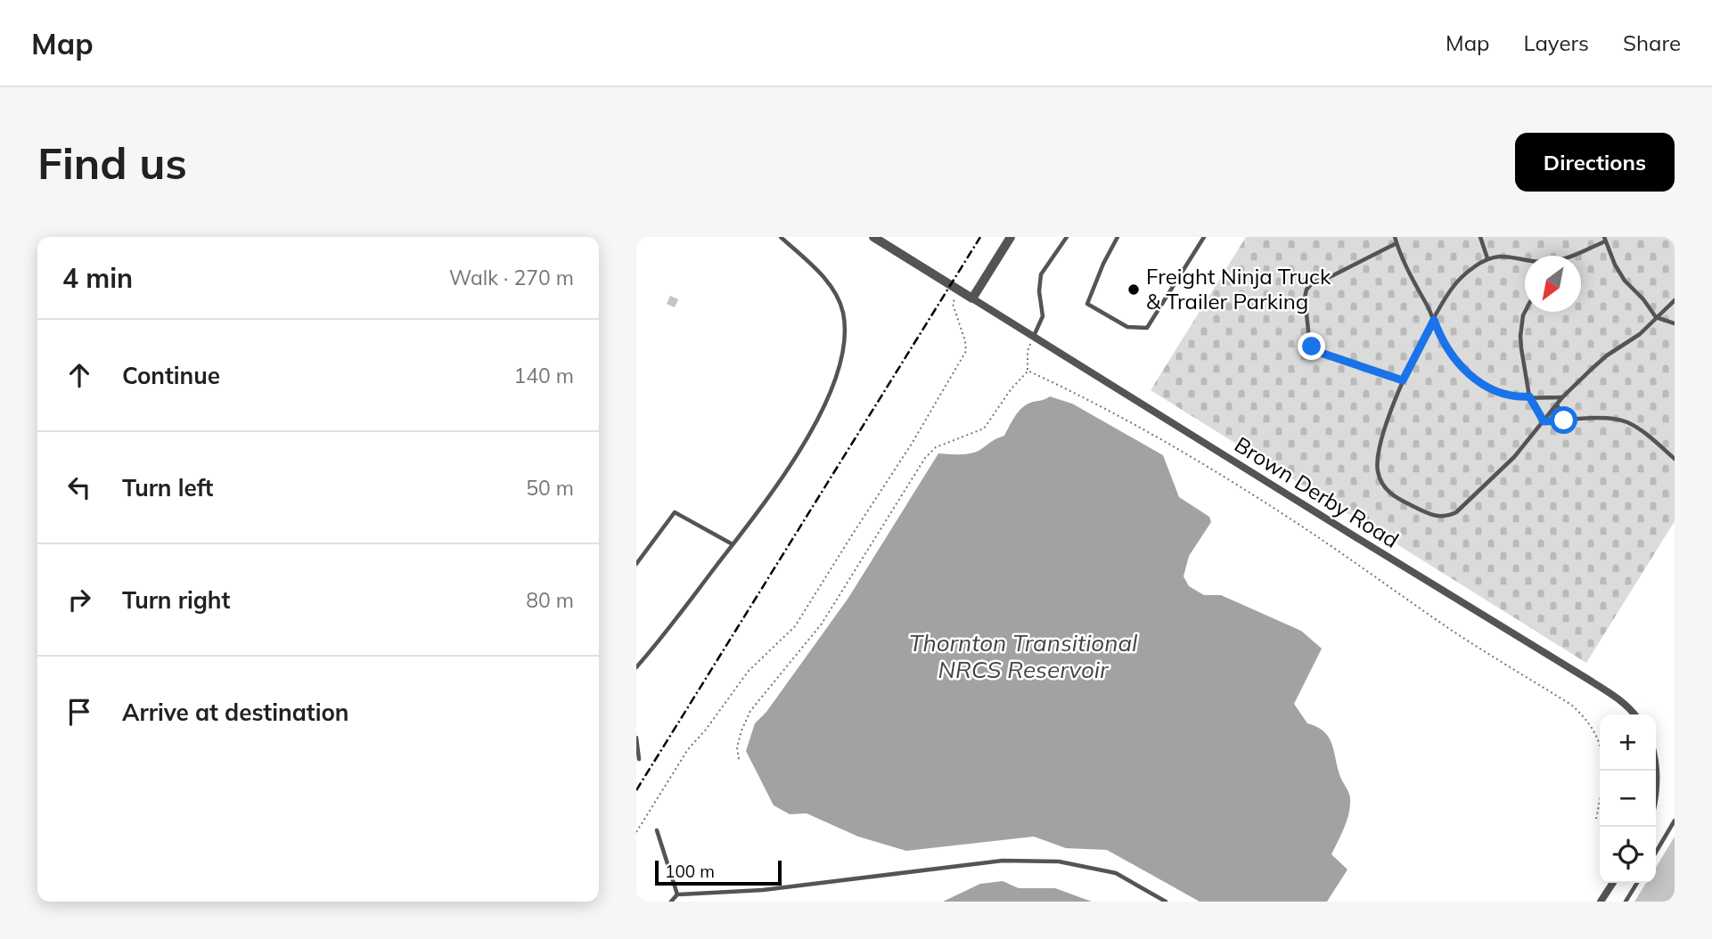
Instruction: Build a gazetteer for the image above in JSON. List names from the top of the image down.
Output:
{
  "streets": {
    "street": ["Brown Derby Road"]
  },
  "water": ["Thornton Transitional NRCS Reservoir"],
  "places": ["Freight Ninja Truck & Trailer Parking"],
  "scale_bar": "100 m",
  "north": "bottom left",
  "page": {
    "header": "Map",
    "nav": ["Map", "Layers", "Share"],
    "buttons": "Directions",
    "title": "Find us",
    "heading": ["4 min", "Walk · 270 m"],
    "list": [
      ["Continue", "140 m"],
      ["Turn left", "50 m"],
      ["Turn right", "80 m"],
      "Arrive at destination"
    ],
    "map_buttons": ["+", "−"],
    "scale": "100 m"
  }
}
